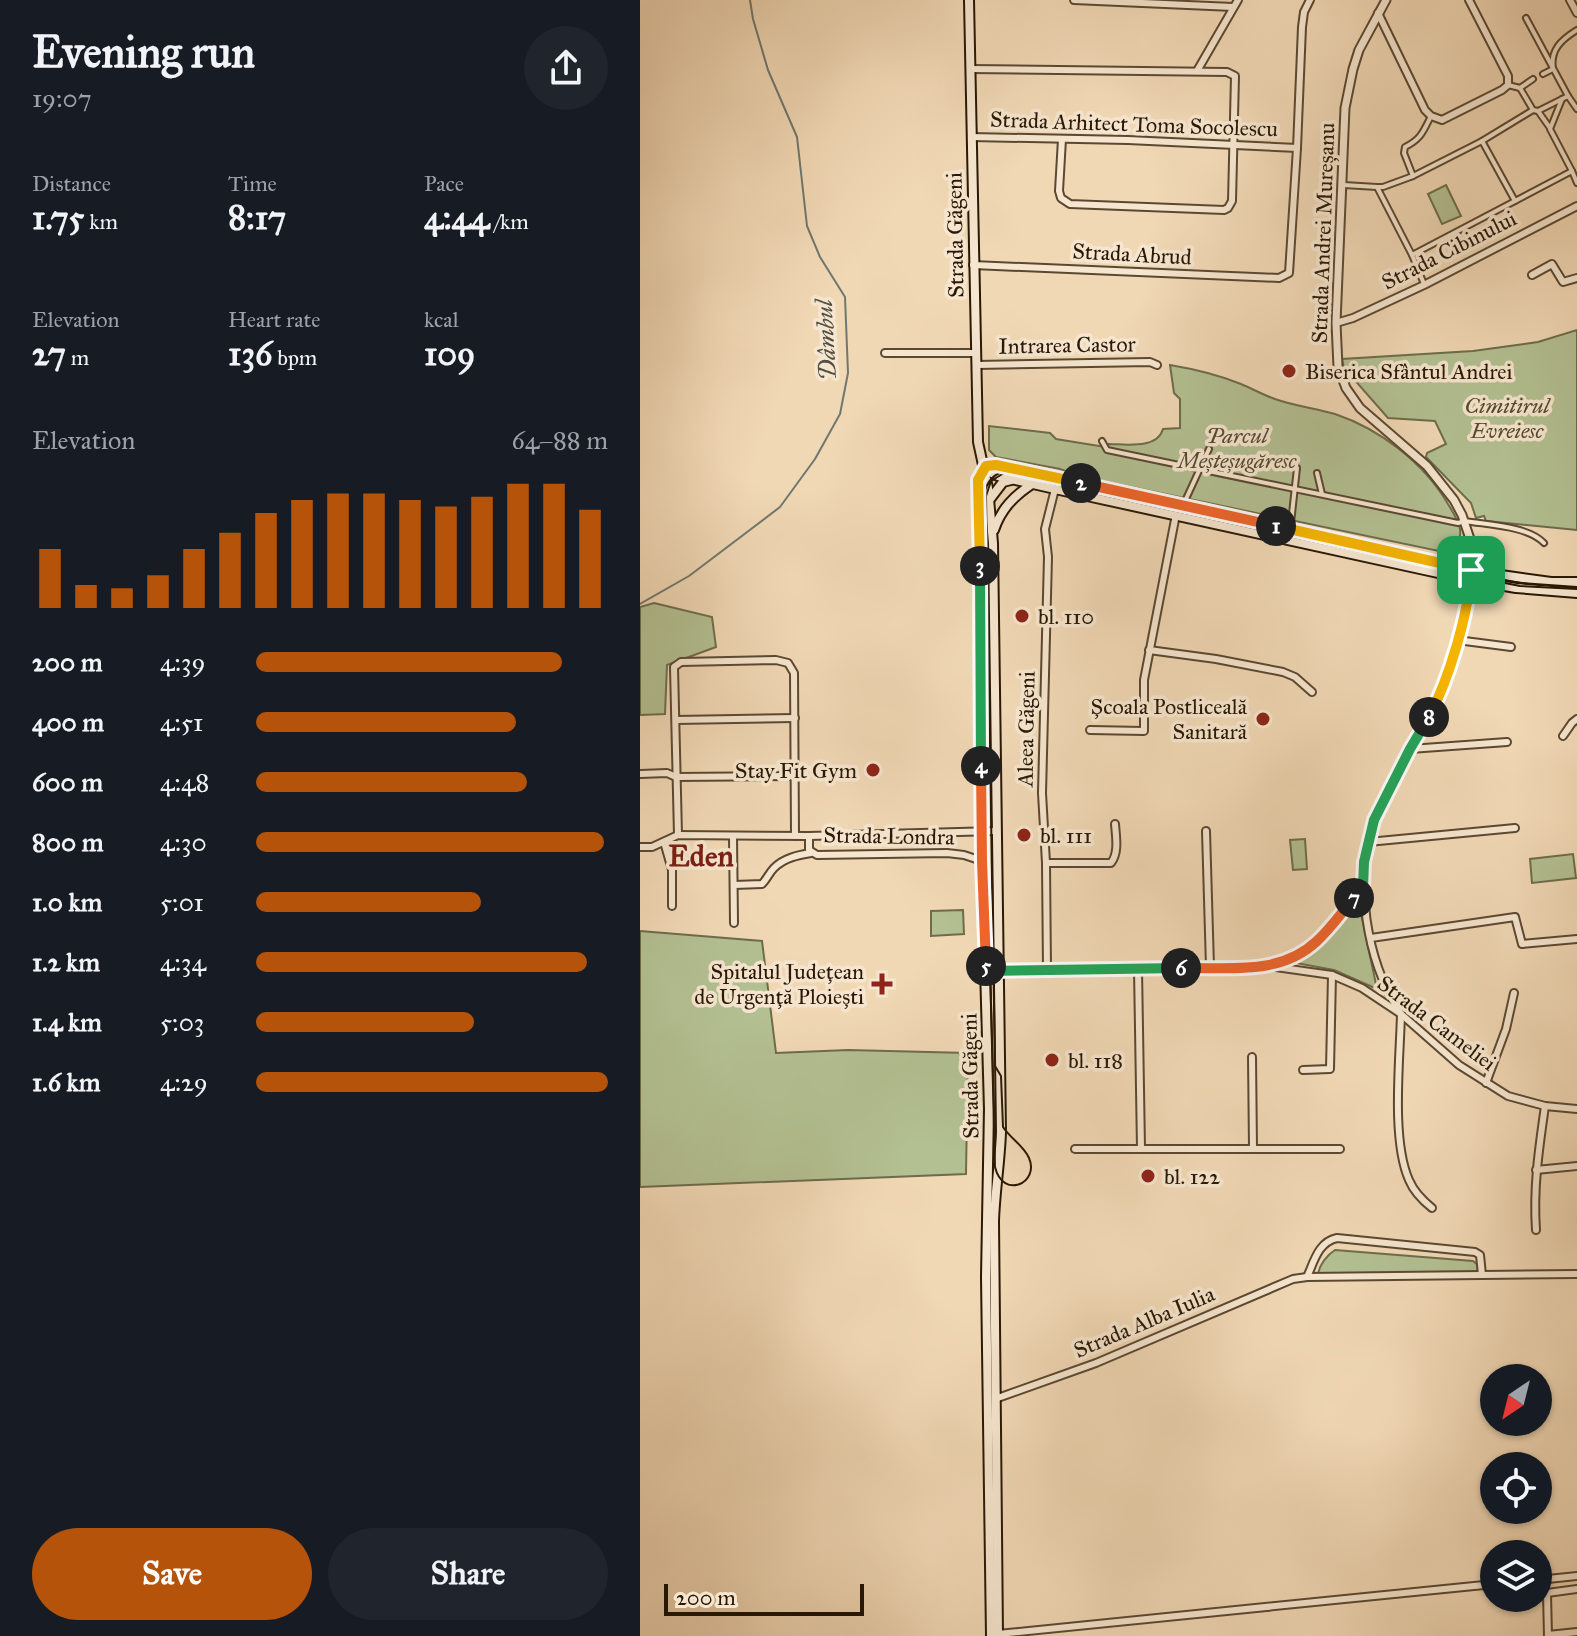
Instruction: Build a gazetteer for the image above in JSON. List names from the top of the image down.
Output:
{
  "streets": {
    "main road": ["Strada Găgeni"],
    "street": [
      "Strada Arhitect Toma Socolescu",
      "Strada Andrei Mureșanu",
      "Strada Cibinului",
      "Strada Abrud",
      "Intrarea Castor",
      "Aleea Găgeni",
      "Strada Londra",
      "Strada Cameliei",
      "Strada Alba Iulia"
    ]
  },
  "crossings": [
    ["Strada Arhitect Toma Socolescu", "Strada Găgeni"],
    ["Strada Arhitect Toma Socolescu", "Strada Abrud"],
    ["Strada Andrei Mureșanu", "Strada Cibinului"],
    ["Strada Găgeni", "Strada Abrud"],
    ["Strada Găgeni", "Intrarea Castor"],
    ["Strada Găgeni", "Strada Londra"],
    ["Strada Găgeni", "Strada Cameliei"],
    ["Strada Găgeni", "Strada Alba Iulia"],
    ["Aleea Găgeni", "Strada Cameliei"]
  ],
  "districts": ["Eden"],
  "water": ["Dâmbul"],
  "parks": ["Cimitirul Evreiesc", "Parcul Meșteșugăresc"],
  "places": {
    "other": [
      "Biserica Sfântul Andrei",
      "bl. 110",
      "Școala Postliceală Sanitară",
      "Stay Fit Gym",
      "bl. 111",
      "bl. 118",
      "bl. 122"
    ],
    "health": ["Spitalul Județean de Urgență Ploiești"]
  },
  "scale_bar": "200 m",
  "north": "bottom left",
  "page": {
    "heading": ["Evening run", "19:07"],
    "stats": [
      ["Distance", "1.75 km"],
      ["Time", "8:17"],
      ["Pace", "4:44 /km"],
      ["Elevation", "27 m"],
      ["Heart rate", "136 bpm"],
      ["kcal", "109"]
    ],
    "chart": ["Elevation", "64–88 m"],
    "pins": [
      "2",
      "1",
      "3",
      "8",
      "4",
      "7",
      "5",
      "6"
    ],
    "list": [
      {
        "name": "200 m",
        "note": "4:39"
      },
      {
        "name": "400 m",
        "note": "4:51"
      },
      {
        "name": "600 m",
        "note": "4:48"
      },
      {
        "name": "800 m",
        "note": "4:30"
      },
      {
        "name": "1.0 km",
        "note": "5:01"
      },
      {
        "name": "1.2 km",
        "note": "4:34"
      },
      {
        "name": "1.4 km",
        "note": "5:03"
      },
      {
        "name": "1.6 km",
        "note": "4:29"
      }
    ],
    "buttons": ["Save", "Share"],
    "scale": "200 m"
  }
}
